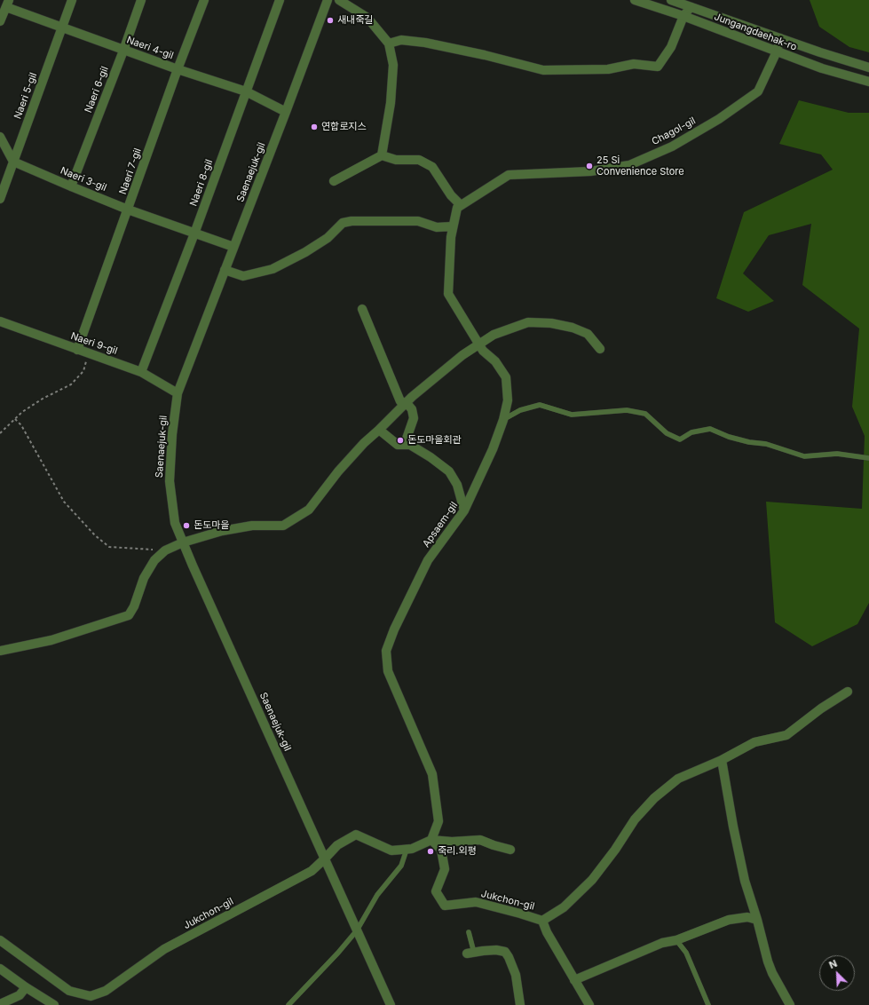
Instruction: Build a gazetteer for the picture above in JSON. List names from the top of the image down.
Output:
{
  "streets": {
    "street": [
      "Jungangdaehak-ro",
      "Naeri 4-gil",
      "Naeri 6-gil",
      "Naeri 5-gil",
      "Chagol-gil",
      "Naeri 7-gil",
      "Saenaejuk-gil",
      "Naeri 3-gil",
      "Naeri 8-gil",
      "Naeri 9-gil",
      "Apsaem-gil",
      "Jukchon-gil"
    ]
  },
  "crossings": [
    ["Jungangdaehak-ro", "Chagol-gil"],
    ["Naeri 4-gil", "Naeri 6-gil"],
    ["Naeri 4-gil", "Naeri 5-gil"],
    ["Naeri 4-gil", "Naeri 7-gil"],
    ["Naeri 4-gil", "Saenaejuk-gil"],
    ["Naeri 4-gil", "Naeri 8-gil"],
    ["Naeri 6-gil", "Naeri 3-gil"],
    ["Naeri 5-gil", "Naeri 3-gil"],
    ["Chagol-gil", "Apsaem-gil"],
    ["Naeri 7-gil", "Naeri 3-gil"],
    ["Naeri 7-gil", "Naeri 9-gil"],
    ["Saenaejuk-gil", "Naeri 3-gil"],
    ["Saenaejuk-gil", "Naeri 9-gil"],
    ["Saenaejuk-gil", "Jukchon-gil"],
    ["Naeri 3-gil", "Naeri 8-gil"],
    ["Naeri 8-gil", "Naeri 9-gil"],
    ["Apsaem-gil", "Jukchon-gil"]
  ],
  "places": [
    "새내죽길",
    "연합로지스",
    "25 Si Convenience Store",
    "돈도마을회관",
    "돈도마을",
    "죽리.외평"
  ],
  "north": "top left"
}
